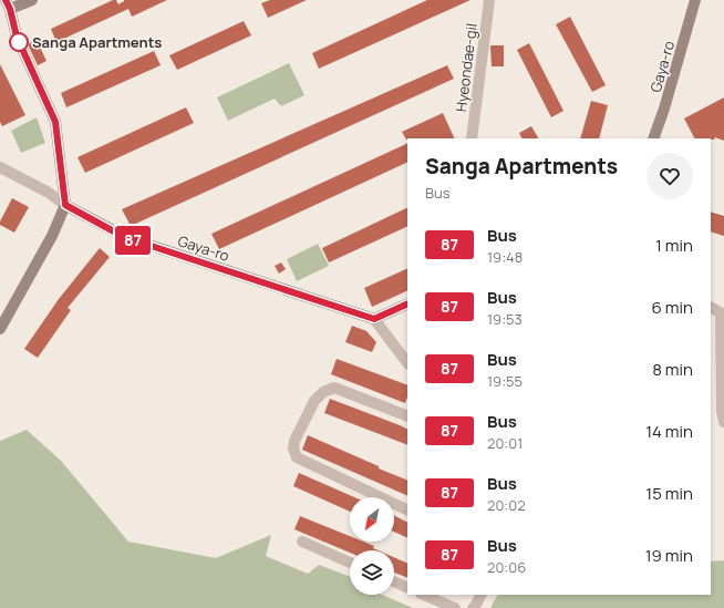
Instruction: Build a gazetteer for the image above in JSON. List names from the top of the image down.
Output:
{
  "streets": {
    "street": ["Gaya-ro", "Hyeondae-gil"]
  },
  "places": ["Sanga Apartments"],
  "lines": ["bus line 87"],
  "north": "bottom left",
  "page": {
    "on_map": "87",
    "heading": ["Sanga Apartments", "Bus"],
    "list": [
      {
        "mark": "87",
        "name": "Bus",
        "note": "19:48",
        "value": "1 min"
      },
      {
        "mark": "87",
        "name": "Bus",
        "note": "19:53",
        "value": "6 min"
      },
      {
        "mark": "87",
        "name": "Bus",
        "note": "19:55",
        "value": "8 min"
      },
      {
        "mark": "87",
        "name": "Bus",
        "note": "20:01",
        "value": "14 min"
      },
      {
        "mark": "87",
        "name": "Bus",
        "note": "20:02",
        "value": "15 min"
      },
      {
        "mark": "87",
        "name": "Bus",
        "note": "20:06",
        "value": "19 min"
      }
    ]
  }
}
